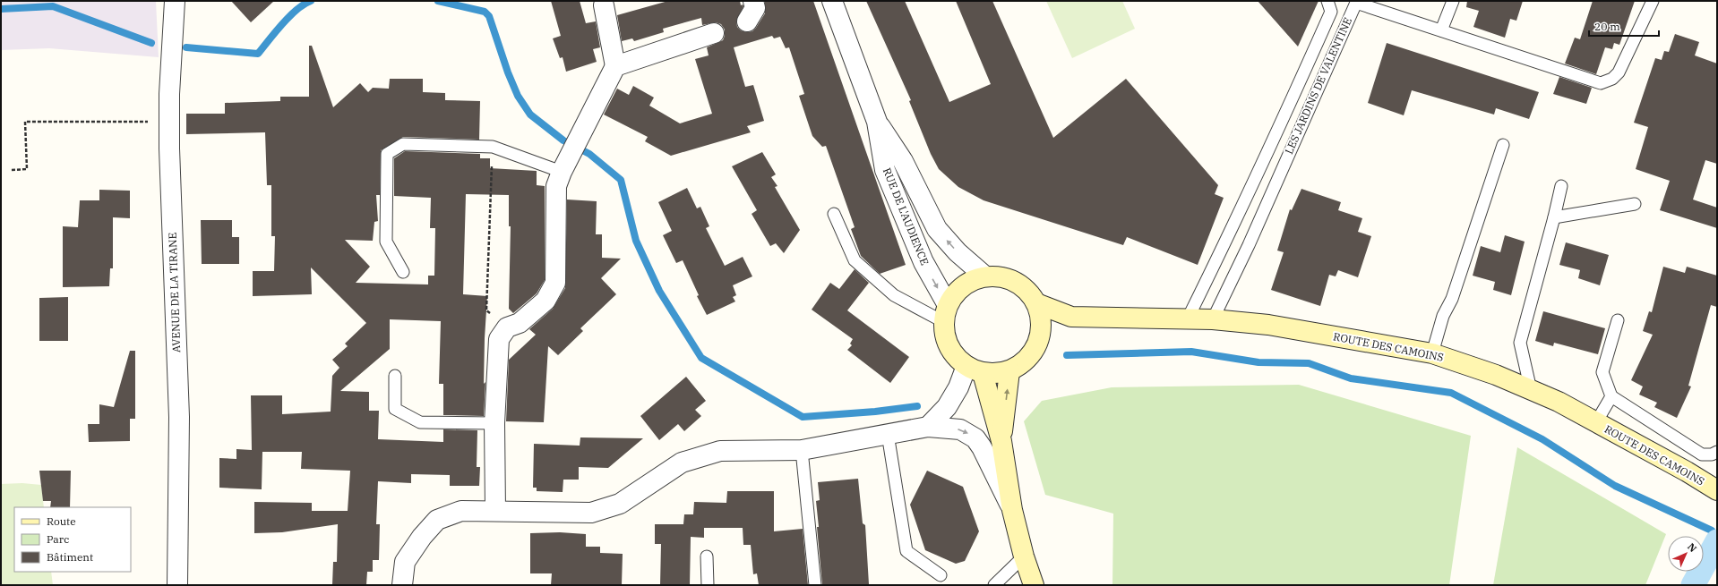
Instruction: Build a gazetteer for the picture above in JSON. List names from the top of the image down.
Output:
{
  "streets": {
    "main road": ["ROUTE DES CAMOINS"],
    "street": ["RUE DE L'AUDIENCE", "AVENUE DE LA TIRANE"],
    "lane": ["LES JARDINS DE VALENTINE"]
  },
  "crossings": [
    ["LES JARDINS DE VALENTINE", "ROUTE DES CAMOINS"],
    ["RUE DE L'AUDIENCE", "ROUTE DES CAMOINS"]
  ],
  "legend": ["Route", "Parc", "Bâtiment"],
  "scale_bar": "20 m",
  "north": "top right"
}
